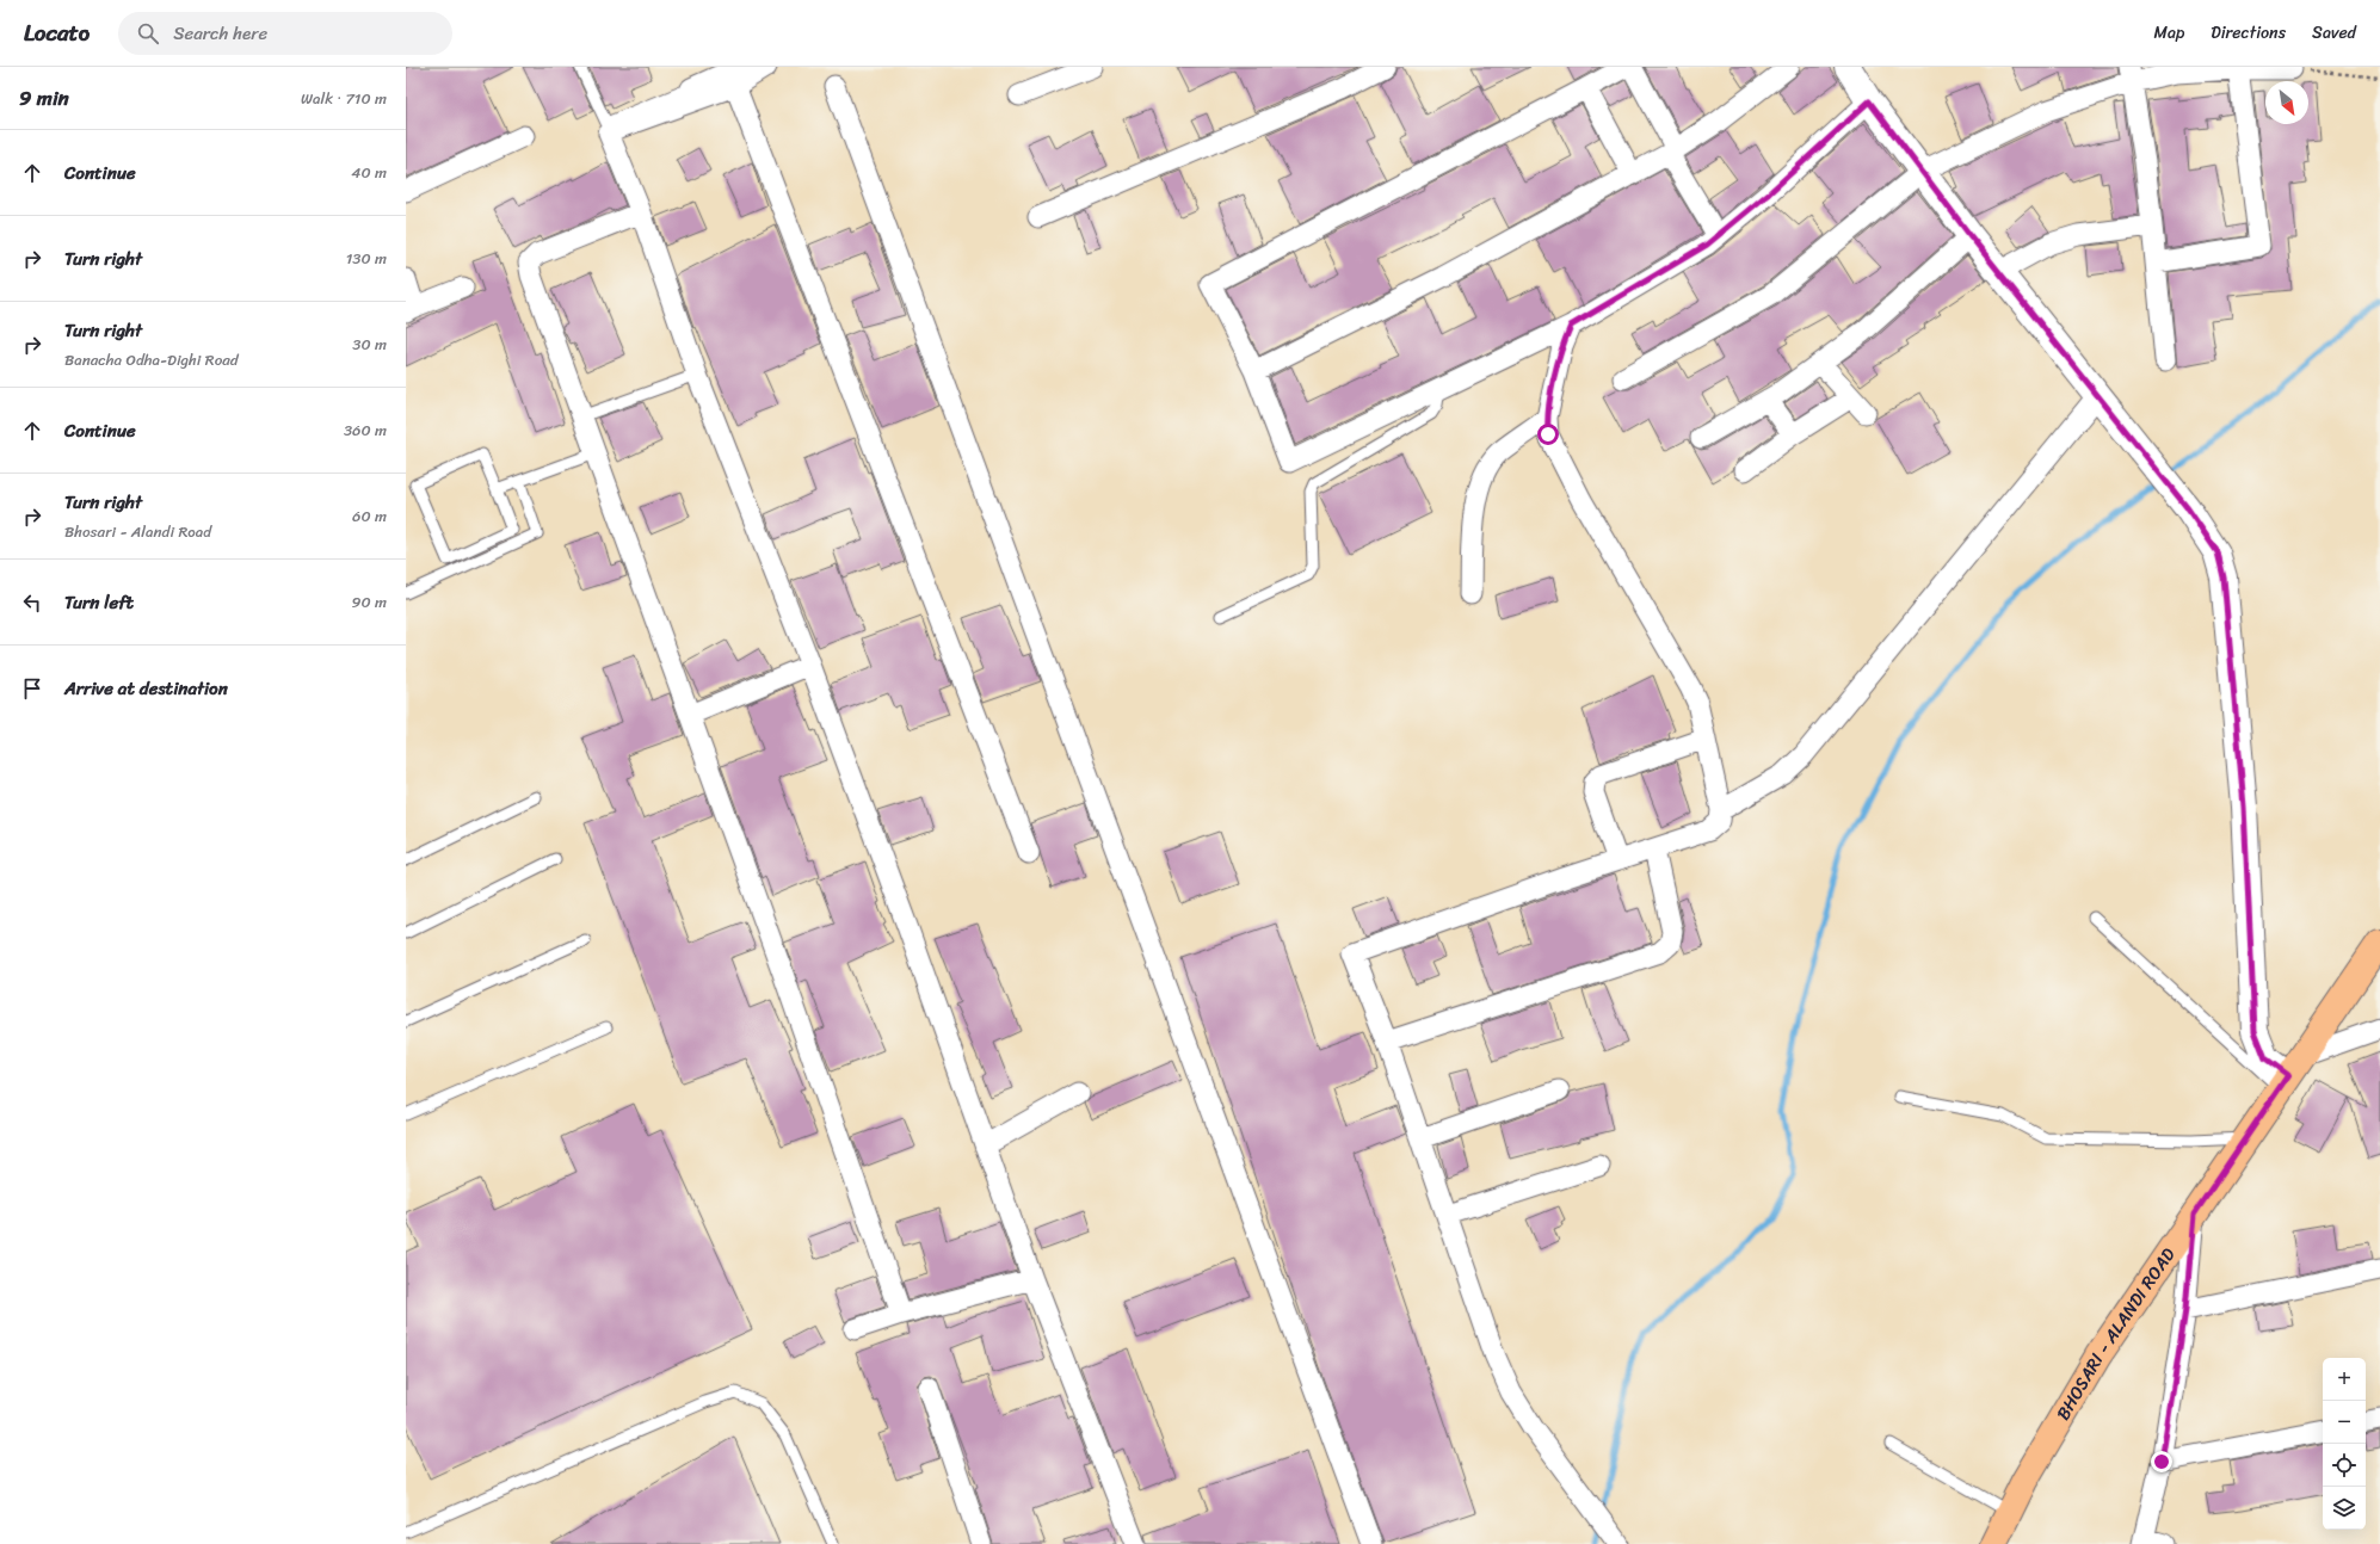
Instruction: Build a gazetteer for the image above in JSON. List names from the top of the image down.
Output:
{
  "streets": {
    "main road": ["BHOSARI - ALANDI ROAD"]
  },
  "north": "bottom right",
  "page": {
    "header": "Locato",
    "search": "Search here",
    "nav": ["Map", "Directions", "Saved"],
    "heading": ["9 min", "Walk · 710 m"],
    "list": [
      ["Continue", "40 m"],
      ["Turn right", "130 m"],
      ["Turn right", "Banacha Odha-Dighi Road", "30 m"],
      ["Continue", "360 m"],
      ["Turn right", "Bhosari - Alandi Road", "60 m"],
      ["Turn left", "90 m"],
      "Arrive at destination"
    ],
    "map_buttons": ["+", "−"]
  }
}
